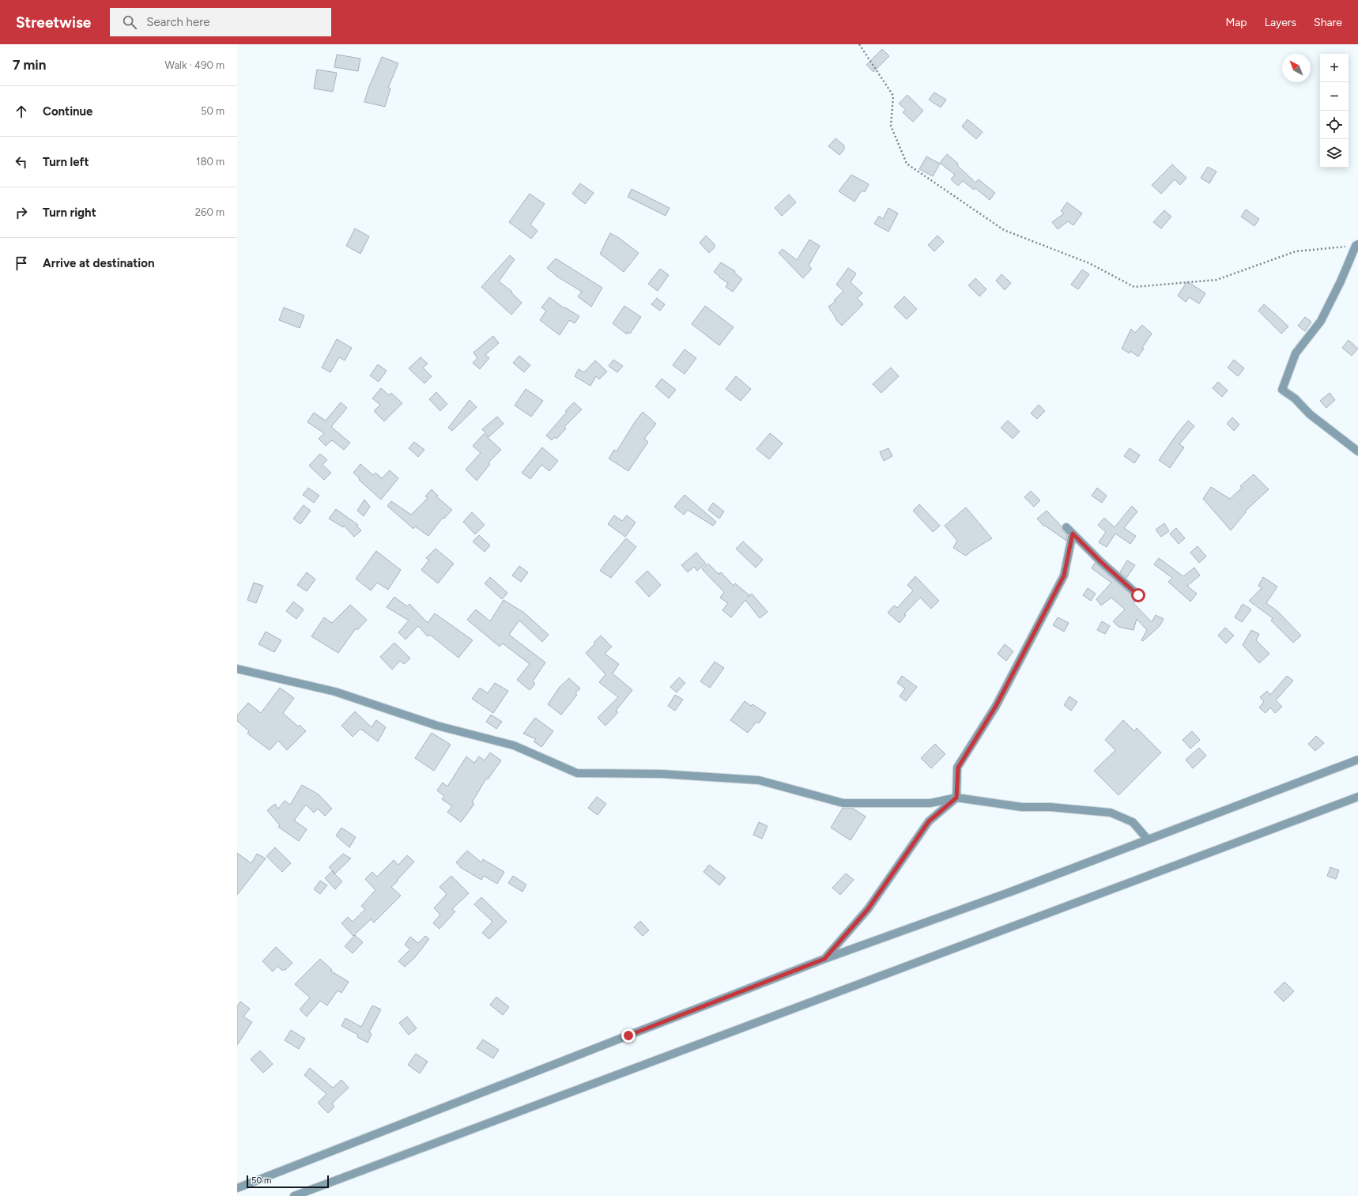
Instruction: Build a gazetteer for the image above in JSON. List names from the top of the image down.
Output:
{
  "scale_bar": "50 m",
  "north": "top left",
  "page": {
    "header": "Streetwise",
    "search": "Search here",
    "nav": ["Map", "Layers", "Share"],
    "heading": ["7 min", "Walk · 490 m"],
    "map_buttons": ["+", "−"],
    "list": [
      ["Continue", "50 m"],
      ["Turn left", "180 m"],
      ["Turn right", "260 m"],
      "Arrive at destination"
    ],
    "scale": "50 m"
  }
}
